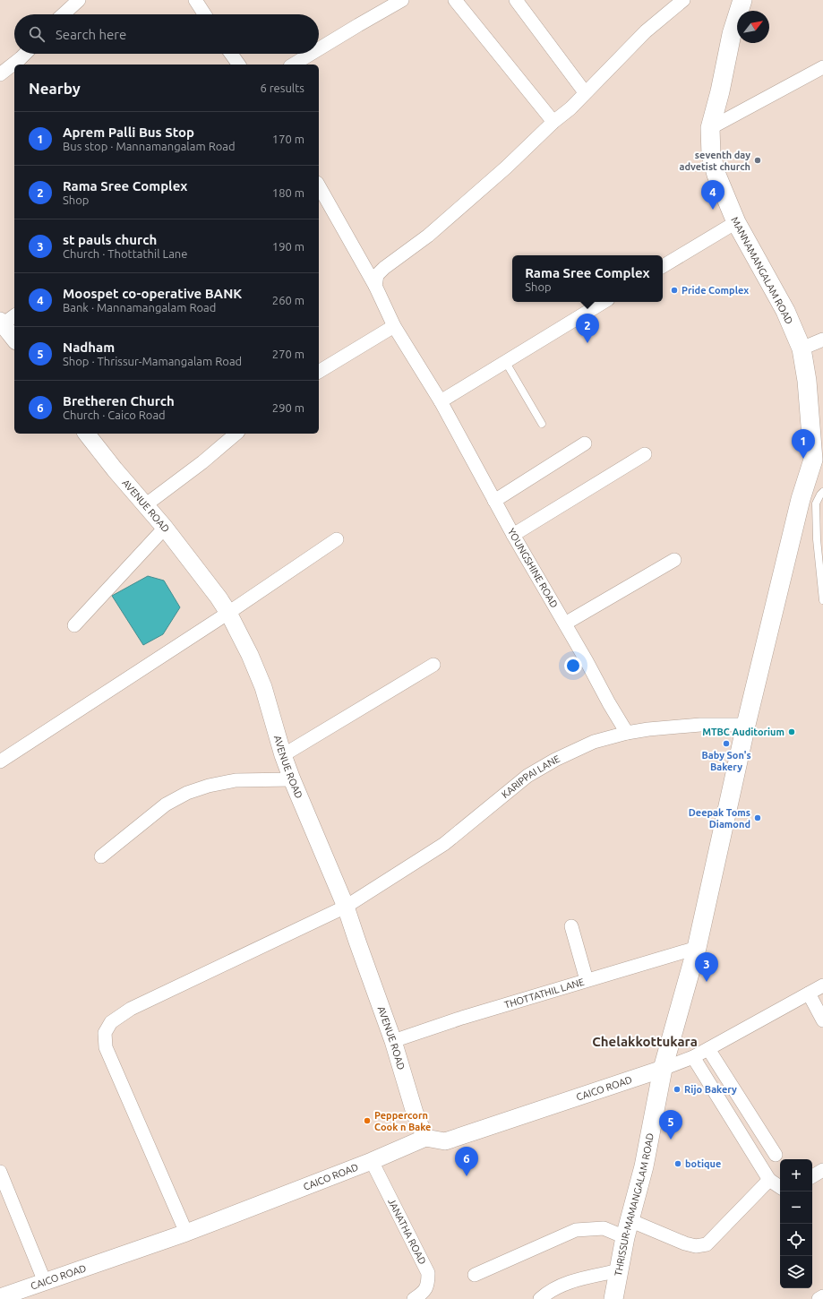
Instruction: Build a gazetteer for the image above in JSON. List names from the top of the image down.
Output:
{
  "streets": {
    "main road": ["MANNAMANGALAM ROAD", "THRISSUR-MAMANGALAM ROAD"],
    "street": [
      "AVENUE ROAD",
      "YOUNGSHINE ROAD",
      "KARIPPAI LANE",
      "THOTTATHIL LANE",
      "CAICO ROAD",
      "JANATHA ROAD"
    ]
  },
  "crossings": [
    ["MANNAMANGALAM ROAD", "THRISSUR-MAMANGALAM ROAD"],
    ["AVENUE ROAD", "KARIPPAI LANE"],
    ["AVENUE ROAD", "THOTTATHIL LANE"],
    ["AVENUE ROAD", "CAICO ROAD"],
    ["YOUNGSHINE ROAD", "KARIPPAI LANE"],
    ["KARIPPAI LANE", "CAICO ROAD"],
    ["KARIPPAI LANE", "THRISSUR-MAMANGALAM ROAD"],
    ["THOTTATHIL LANE", "THRISSUR-MAMANGALAM ROAD"],
    ["CAICO ROAD", "THRISSUR-MAMANGALAM ROAD"],
    ["CAICO ROAD", "JANATHA ROAD"]
  ],
  "districts": ["Chelakkottukara"],
  "places": [
    "seventh day advetist church",
    "Pride Complex",
    "MTBC Auditorium",
    "Baby Son's Bakery",
    "Deepak Toms Diamond",
    "Rijo Bakery",
    "Peppercorn Cook n Bake",
    "botique"
  ],
  "north": "top right",
  "page": {
    "search": "Search here",
    "heading": ["Nearby", "6 results"],
    "list": [
      {
        "mark": "1",
        "name": "Aprem Palli Bus Stop",
        "note": "Bus stop · Mannamangalam Road",
        "value": "170 m"
      },
      {
        "mark": "2",
        "name": "Rama Sree Complex",
        "note": "Shop",
        "value": "180 m"
      },
      {
        "mark": "3",
        "name": "st pauls church",
        "note": "Church · Thottathil Lane",
        "value": "190 m"
      },
      {
        "mark": "4",
        "name": "Moospet co-operative BANK",
        "note": "Bank · Mannamangalam Road",
        "value": "260 m"
      },
      {
        "mark": "5",
        "name": "Nadham",
        "note": "Shop · Thrissur-Mamangalam Road",
        "value": "270 m"
      },
      {
        "mark": "6",
        "name": "Bretheren Church",
        "note": "Church · Caico Road",
        "value": "290 m"
      }
    ],
    "pins": [
      "4",
      "2",
      "1",
      "3",
      "5",
      "6"
    ],
    "popup": ["Rama Sree Complex", "Shop"],
    "map_buttons": ["+", "−"]
  }
}
